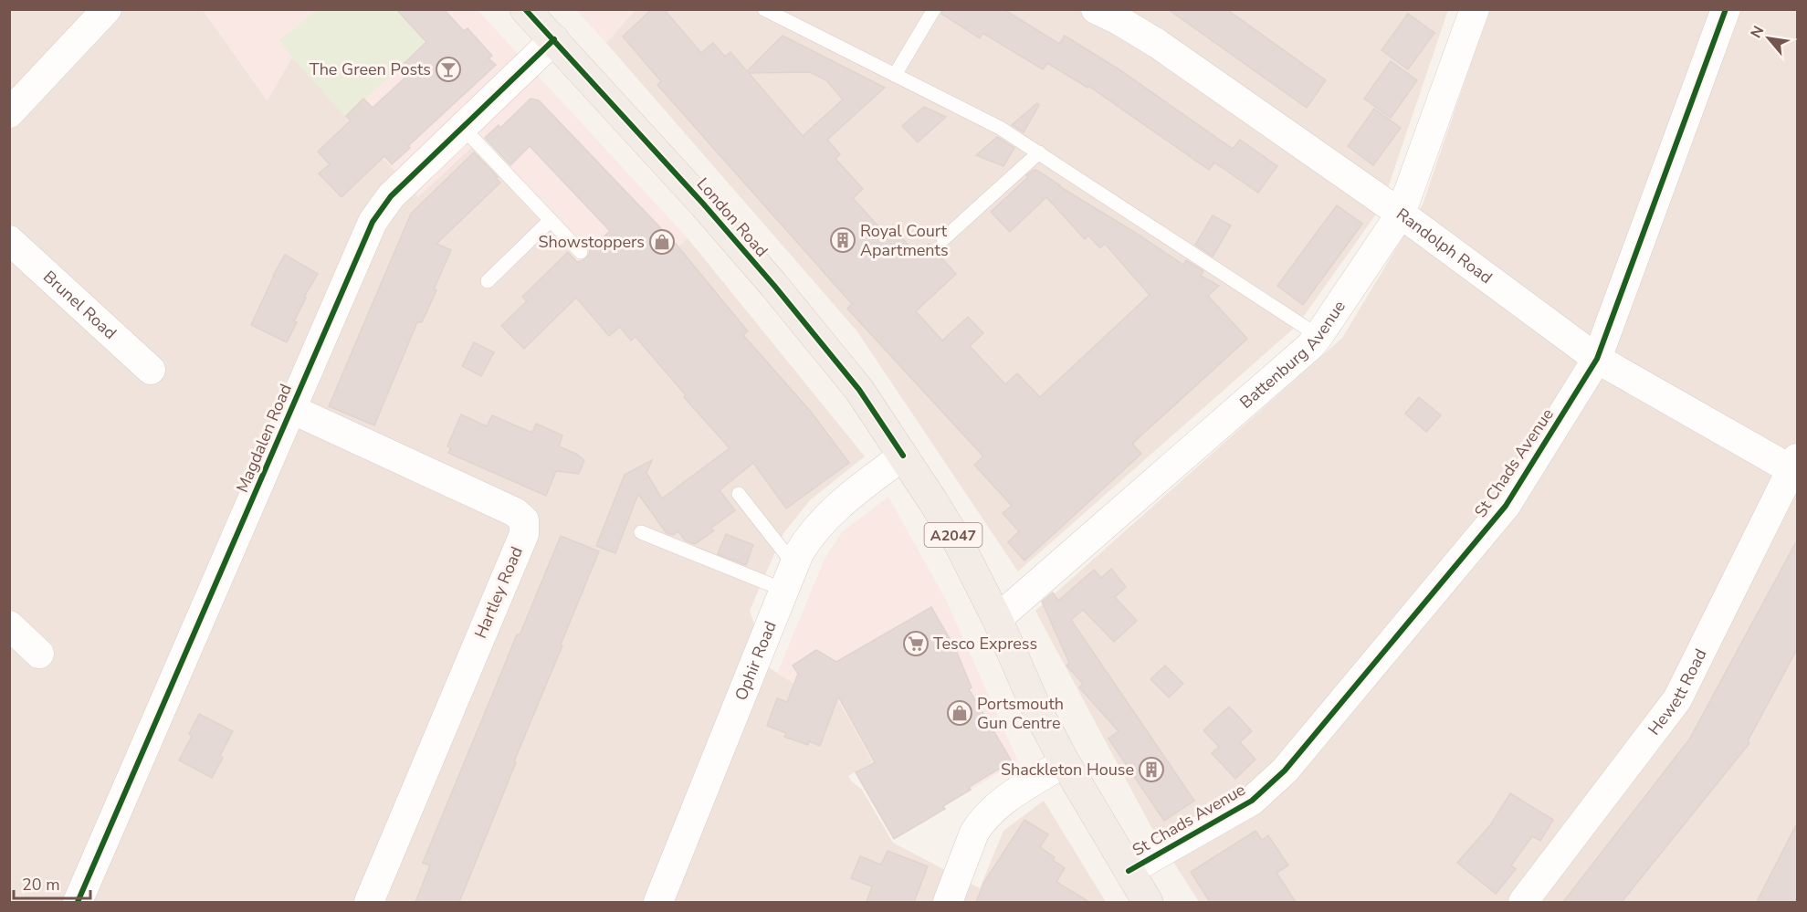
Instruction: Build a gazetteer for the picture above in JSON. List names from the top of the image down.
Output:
{
  "streets": {
    "main road": ["London Road", "A2047"],
    "street": [
      "Randolph Road",
      "Brunel Road",
      "Battenburg Avenue",
      "Magdalen Road",
      "St Chads Avenue",
      "Hartley Road",
      "Ophir Road",
      "Hewett Road"
    ]
  },
  "crossings": [
    ["London Road", "Battenburg Avenue"],
    ["London Road", "Magdalen Road"],
    ["London Road", "St Chads Avenue"],
    ["London Road", "Ophir Road"],
    ["Randolph Road", "Battenburg Avenue"],
    ["Randolph Road", "St Chads Avenue"],
    ["Randolph Road", "Hewett Road"],
    ["Magdalen Road", "Hartley Road"]
  ],
  "places": {
    "bar": ["The Green Posts"],
    "building": ["Royal Court Apartments", "Shackleton House"],
    "shop": ["Showstoppers", "Portsmouth Gun Centre"],
    "supermarket": ["Tesco Express"]
  },
  "scale_bar": "20 m",
  "north": "top left"
}
